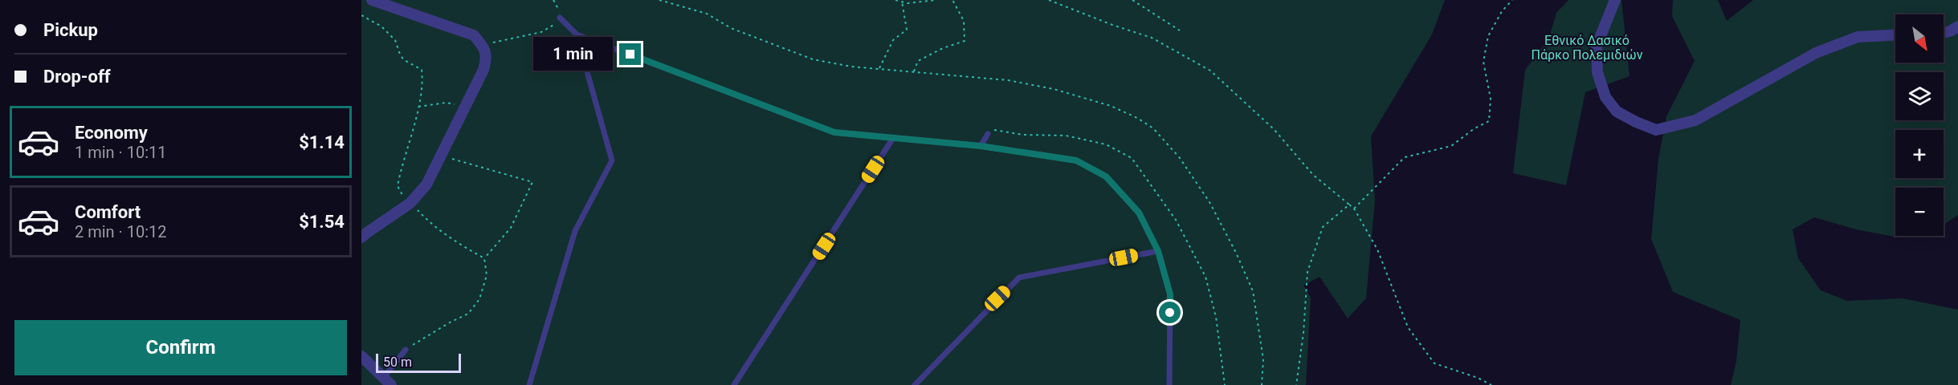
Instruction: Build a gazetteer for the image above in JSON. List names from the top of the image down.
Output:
{
  "parks": ["Εθνικό Δασικό Πάρκο Πολεμιδιών"],
  "scale_bar": "50 m",
  "north": "bottom right",
  "page": {
    "banner": ["Pickup", "Drop-off"],
    "map_buttons": ["+", "−"],
    "bubble": "1 min",
    "list": [
      {
        "name": "Economy",
        "note": "1 min · 10:11",
        "value": "$1.14"
      },
      {
        "name": "Comfort",
        "note": "2 min · 10:12",
        "value": "$1.54"
      }
    ],
    "buttons": "Confirm",
    "scale": "50 m"
  }
}
